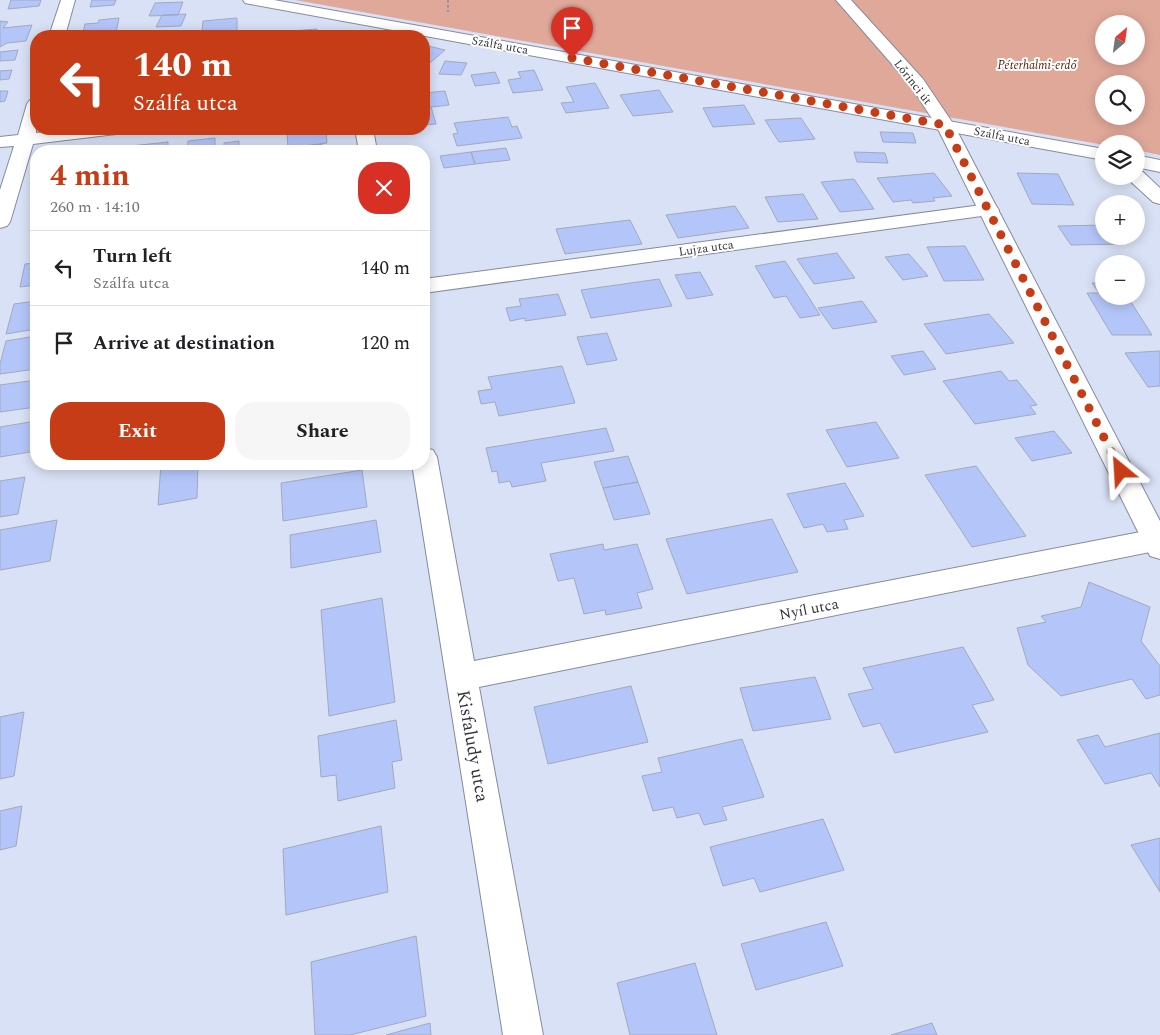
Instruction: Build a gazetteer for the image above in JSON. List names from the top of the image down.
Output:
{
  "streets": {
    "street": [
      "Szálfa utca",
      "Lőrinci út",
      "Lujza utca",
      "Nyíl utca",
      "Kisfaludy utca"
    ]
  },
  "crossings": [
    ["Szálfa utca", "Lőrinci út"],
    ["Lőrinci út", "Lujza utca"],
    ["Lőrinci út", "Nyíl utca"],
    ["Nyíl utca", "Kisfaludy utca"]
  ],
  "parks": ["Péterhalmi-erdő"],
  "north": "top right",
  "page": {
    "map_buttons": ["+", "−"],
    "turn": ["140 m", "Szálfa utca"],
    "heading": ["4 min", "260 m · 14:10"],
    "list": [
      {
        "name": "Turn left",
        "note": "Szálfa utca",
        "value": "140 m"
      },
      {
        "name": "Arrive at destination",
        "value": "120 m"
      }
    ],
    "buttons": ["Exit", "Share"]
  }
}
